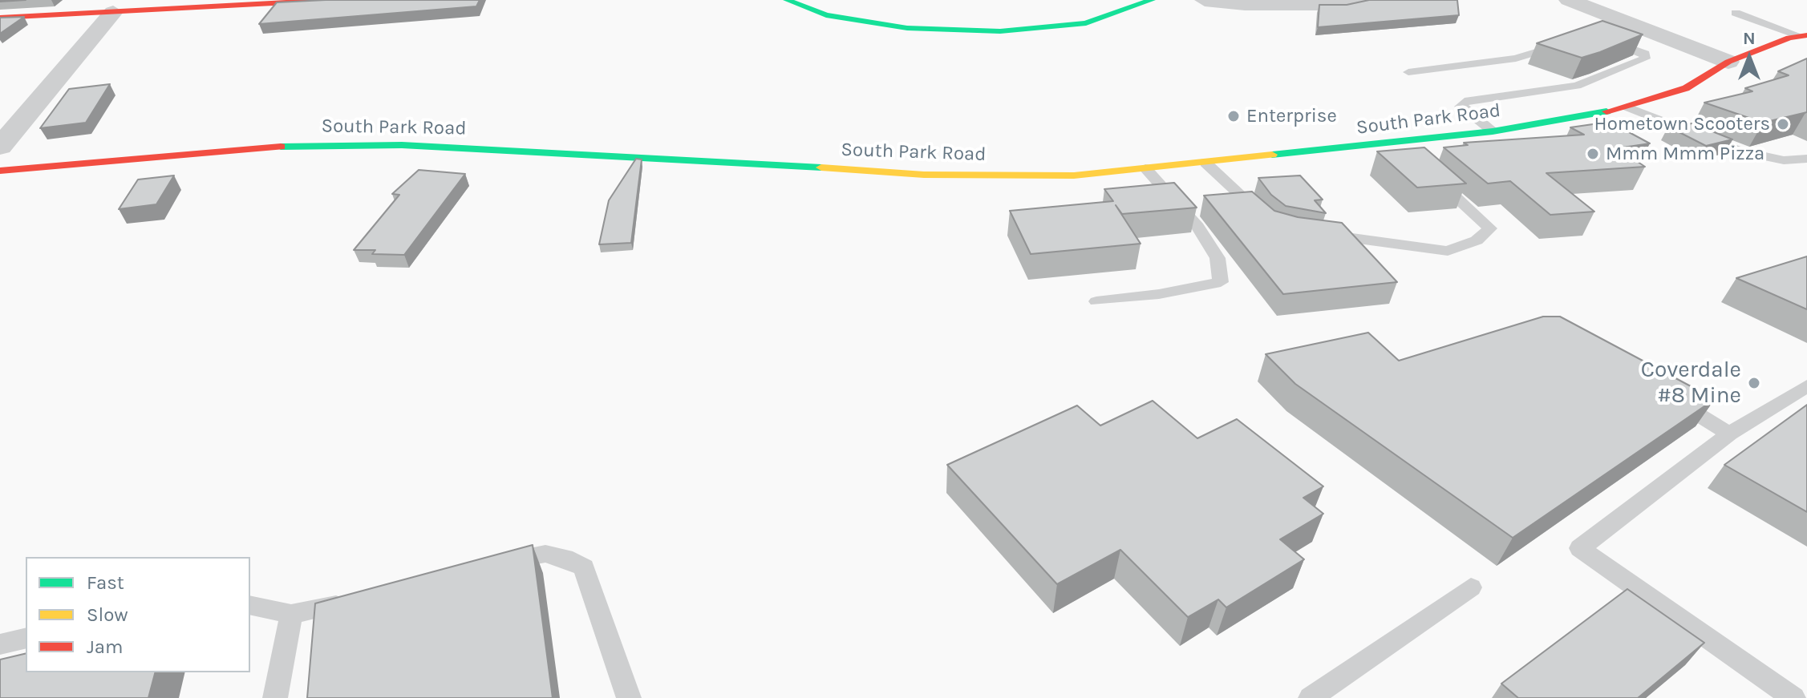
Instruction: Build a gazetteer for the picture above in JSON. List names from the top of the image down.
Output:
{
  "streets": {
    "main road": ["South Park Road"]
  },
  "places": [
    "Enterprise",
    "Hometown Scooters",
    "Mmm Mmm Pizza",
    "Coverdale #8 Mine"
  ],
  "legend": ["Fast", "Slow", "Jam"],
  "north": "top"
}
